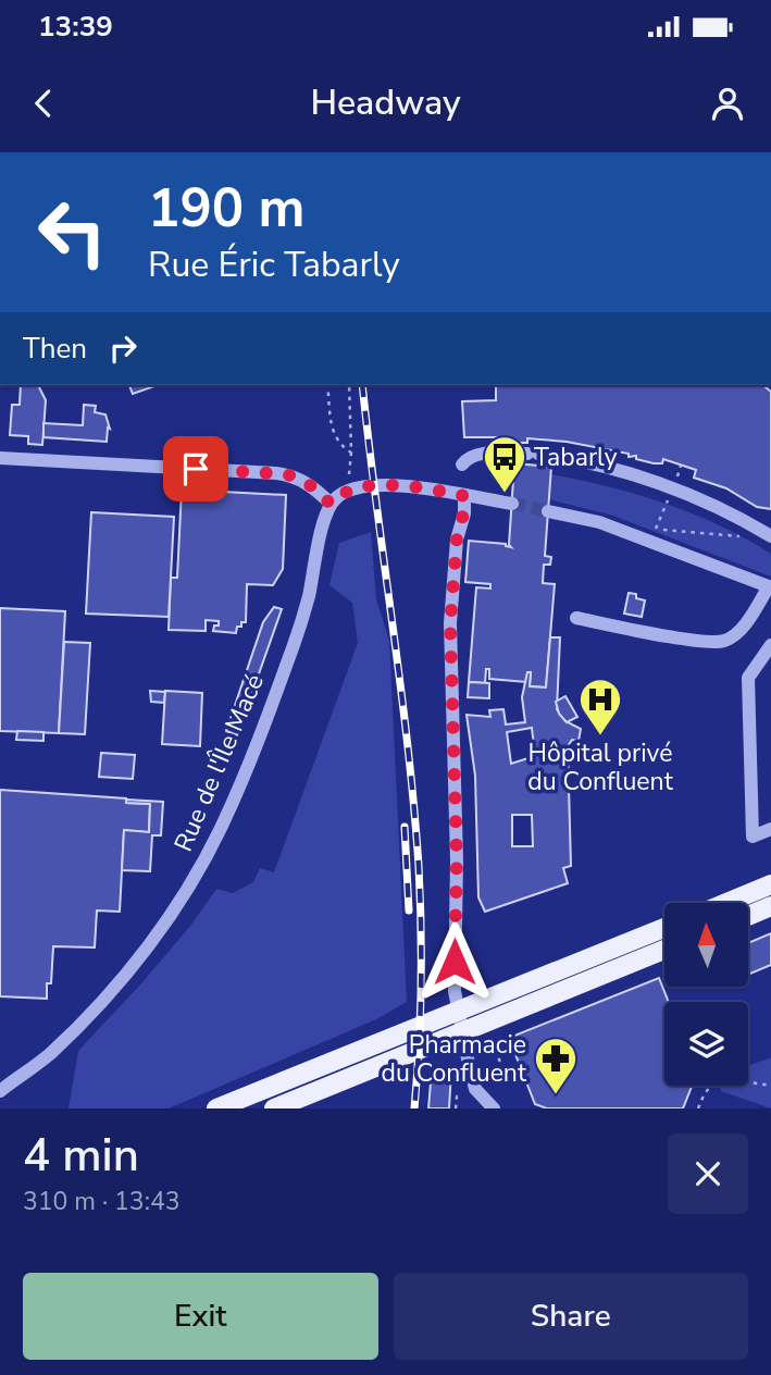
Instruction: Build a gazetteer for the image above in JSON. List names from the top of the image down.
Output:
{
  "streets": {
    "street": ["Rue de l'Île Macé"]
  },
  "places": {
    "bus stop": ["Tabarly"],
    "hospital": ["Hôpital privé du Confluent"],
    "pharmacy": ["Pharmacie du Confluent"]
  },
  "north": "top",
  "page": {
    "status": "13:39",
    "header": "Headway",
    "turn": ["190 m", "Rue Éric Tabarly"],
    "then": "Then",
    "heading": ["4 min", "310 m · 13:43"],
    "buttons": ["Exit", "Share"]
  }
}
